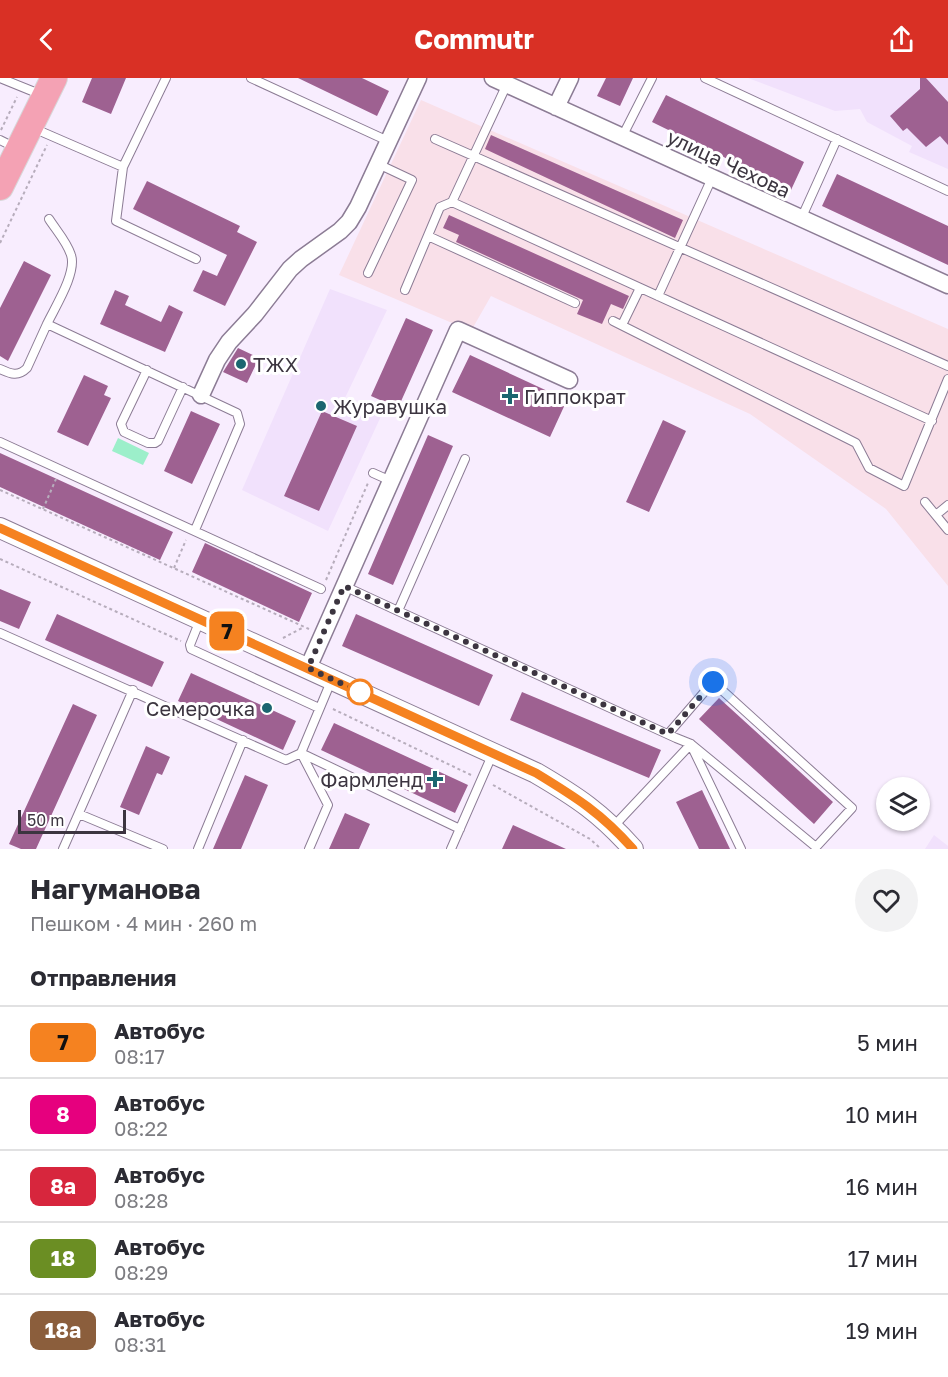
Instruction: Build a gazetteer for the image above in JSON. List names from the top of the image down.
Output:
{
  "streets": {
    "street": ["улица Чехова"]
  },
  "places": {
    "other": ["ТЖХ", "Журавушка", "Семерочка"],
    "health": ["Гиппократ", "Фармленд"]
  },
  "lines": ["bus line 7"],
  "scale_bar": "50 m",
  "page": {
    "header": "Commutr",
    "on_map": "7",
    "scale": "50 m",
    "heading": [
      ["Нагуманова", "Пешком · 4 мин · 260 m"],
      "Отправления"
    ],
    "list": [
      {
        "mark": "7",
        "name": "Автобус",
        "note": "08:17",
        "value": "5 мин"
      },
      {
        "mark": "8",
        "name": "Автобус",
        "note": "08:22",
        "value": "10 мин"
      },
      {
        "mark": "8а",
        "name": "Автобус",
        "note": "08:28",
        "value": "16 мин"
      },
      {
        "mark": "18",
        "name": "Автобус",
        "note": "08:29",
        "value": "17 мин"
      },
      {
        "mark": "18а",
        "name": "Автобус",
        "note": "08:31",
        "value": "19 мин"
      }
    ]
  }
}
